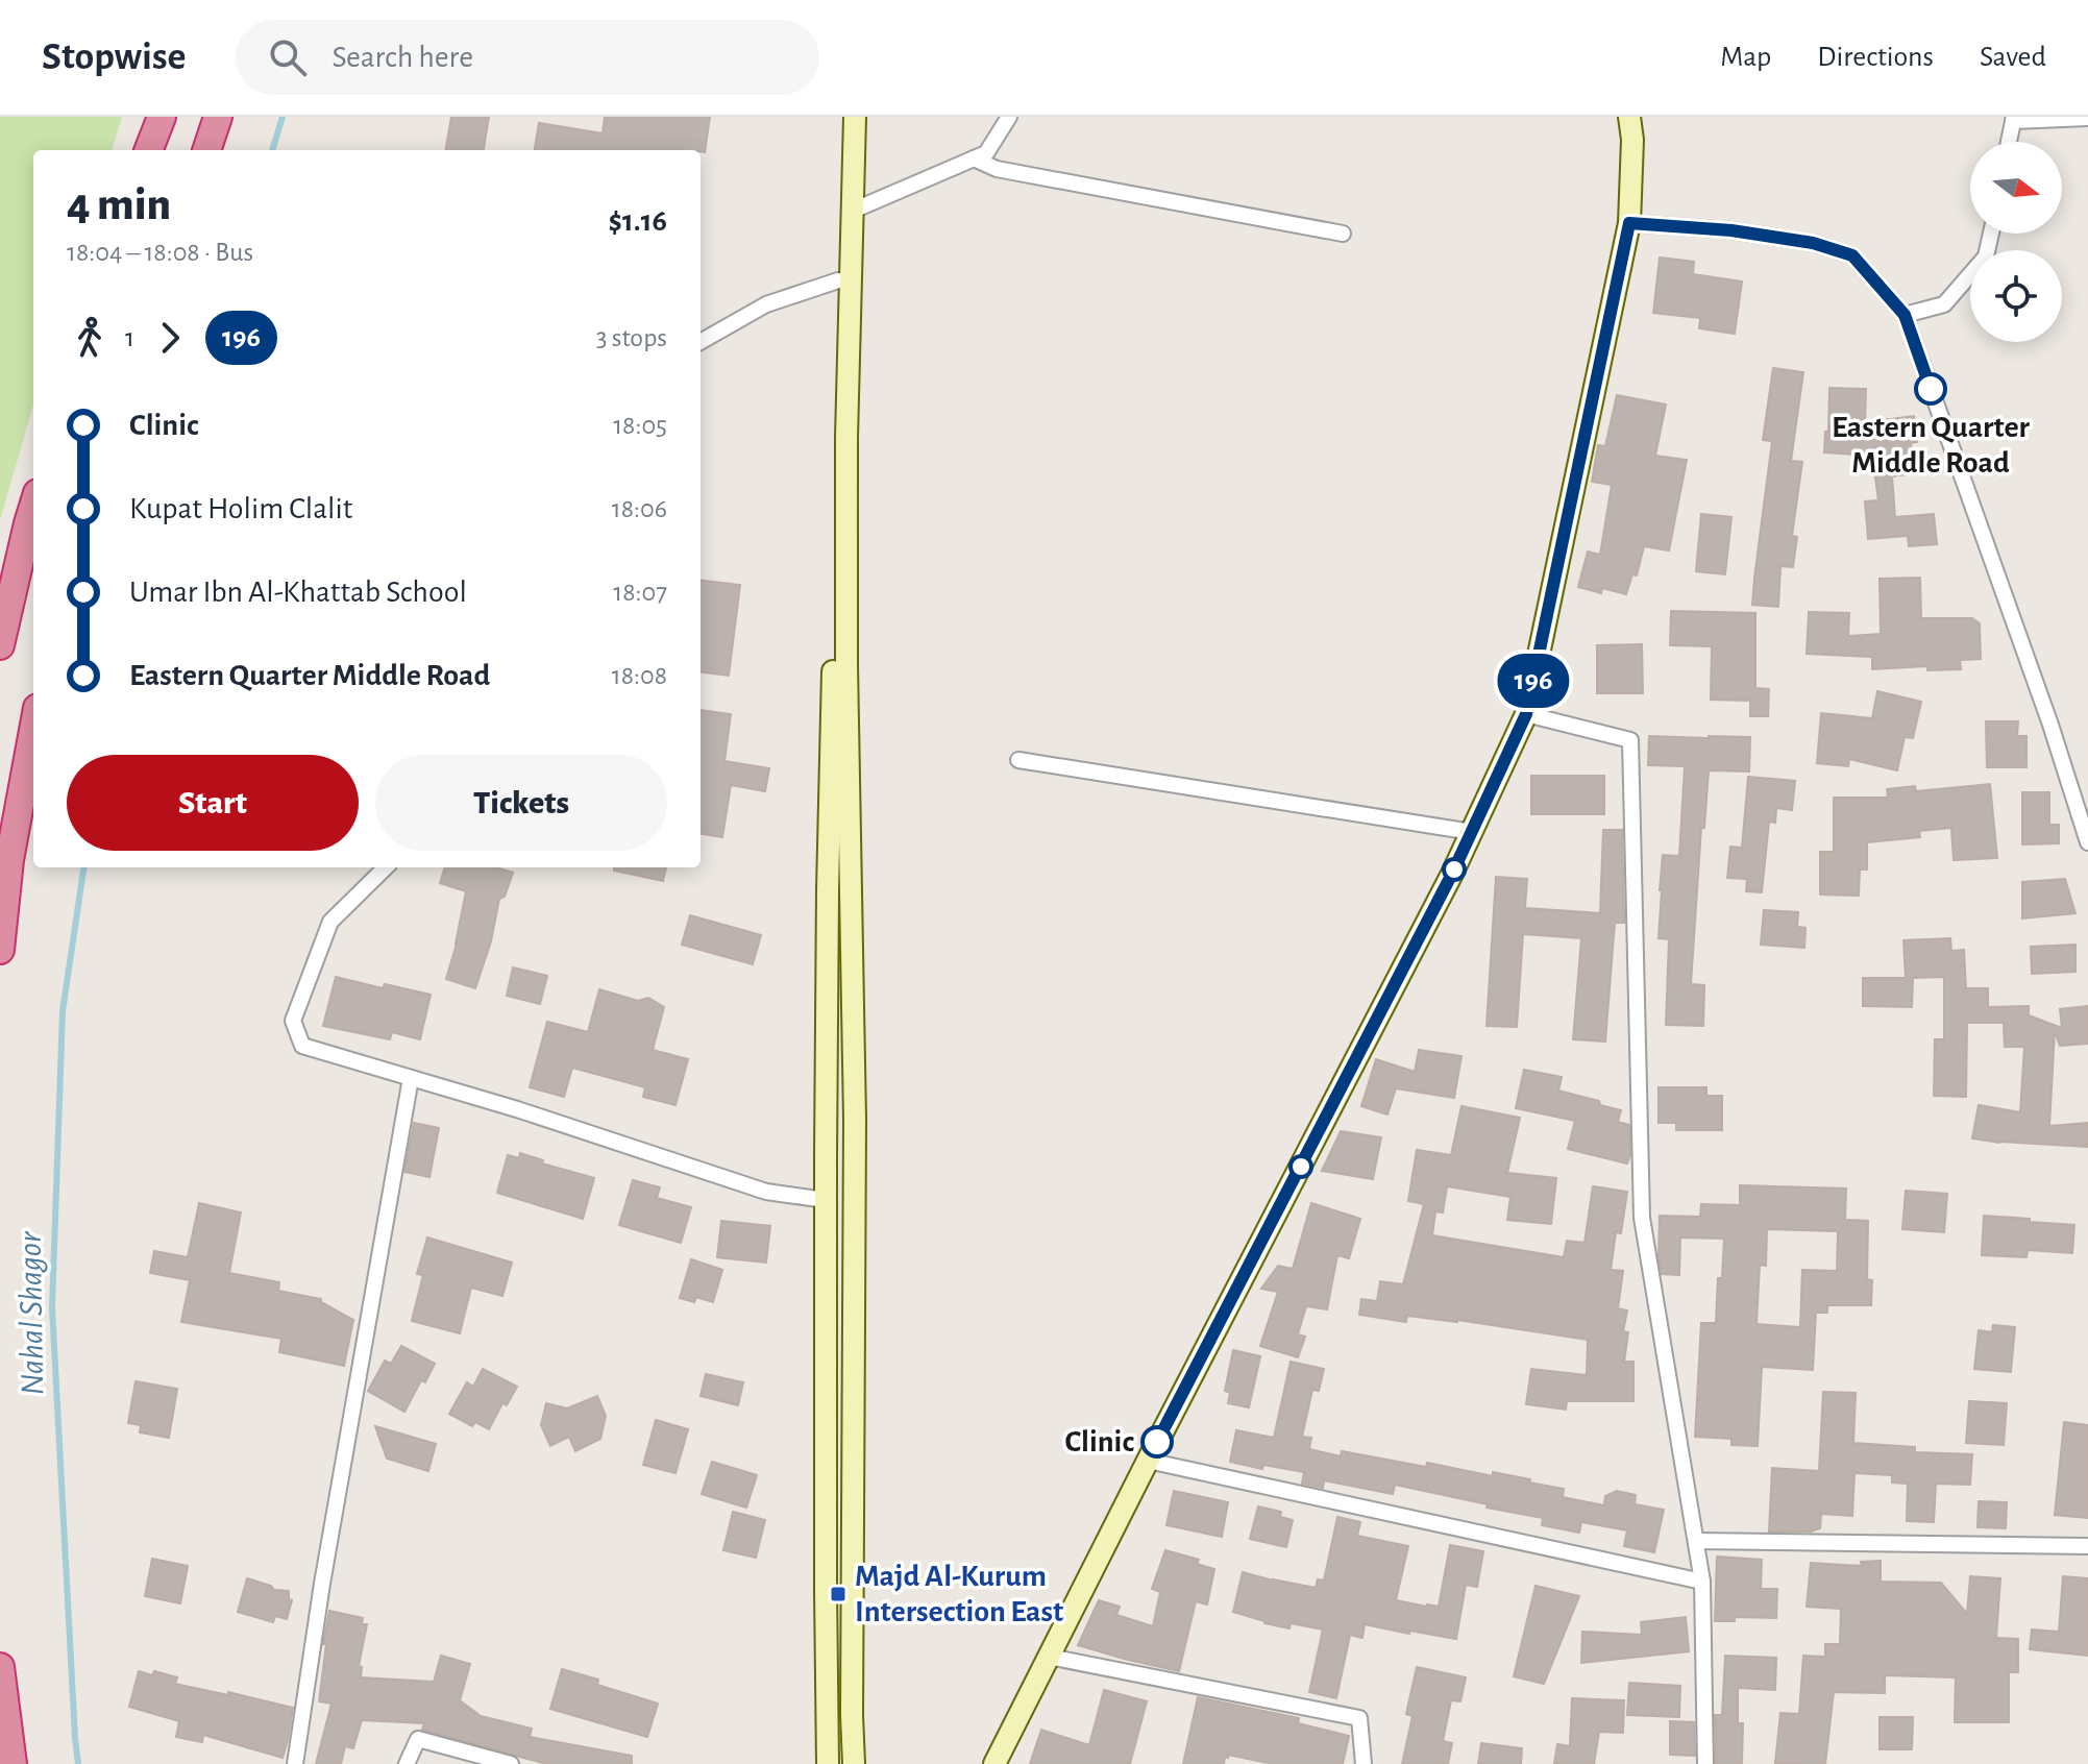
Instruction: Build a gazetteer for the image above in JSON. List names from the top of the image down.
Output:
{
  "water": ["Nahal Shagor"],
  "places": {
    "other": ["Eastern Quarter Middle Road", "Clinic"],
    "transit": ["Majd Al-Kurum Intersection East"]
  },
  "lines": ["bus line 196"],
  "north": "right",
  "page": {
    "header": "Stopwise",
    "search": "Search here",
    "nav": ["Map", "Directions", "Saved"],
    "on_map": "196",
    "heading": ["4 min", "18:04 – 18:08 · Bus", "$1.16"],
    "legs": ["1", "196", "3 stops"],
    "list": [
      {
        "name": "Clinic",
        "value": "18:05"
      },
      {
        "name": "Kupat Holim Clalit",
        "value": "18:06"
      },
      {
        "name": "Umar Ibn Al-Khattab School",
        "value": "18:07"
      },
      {
        "name": "Eastern Quarter Middle Road",
        "value": "18:08"
      }
    ],
    "buttons": ["Start", "Tickets"]
  }
}
